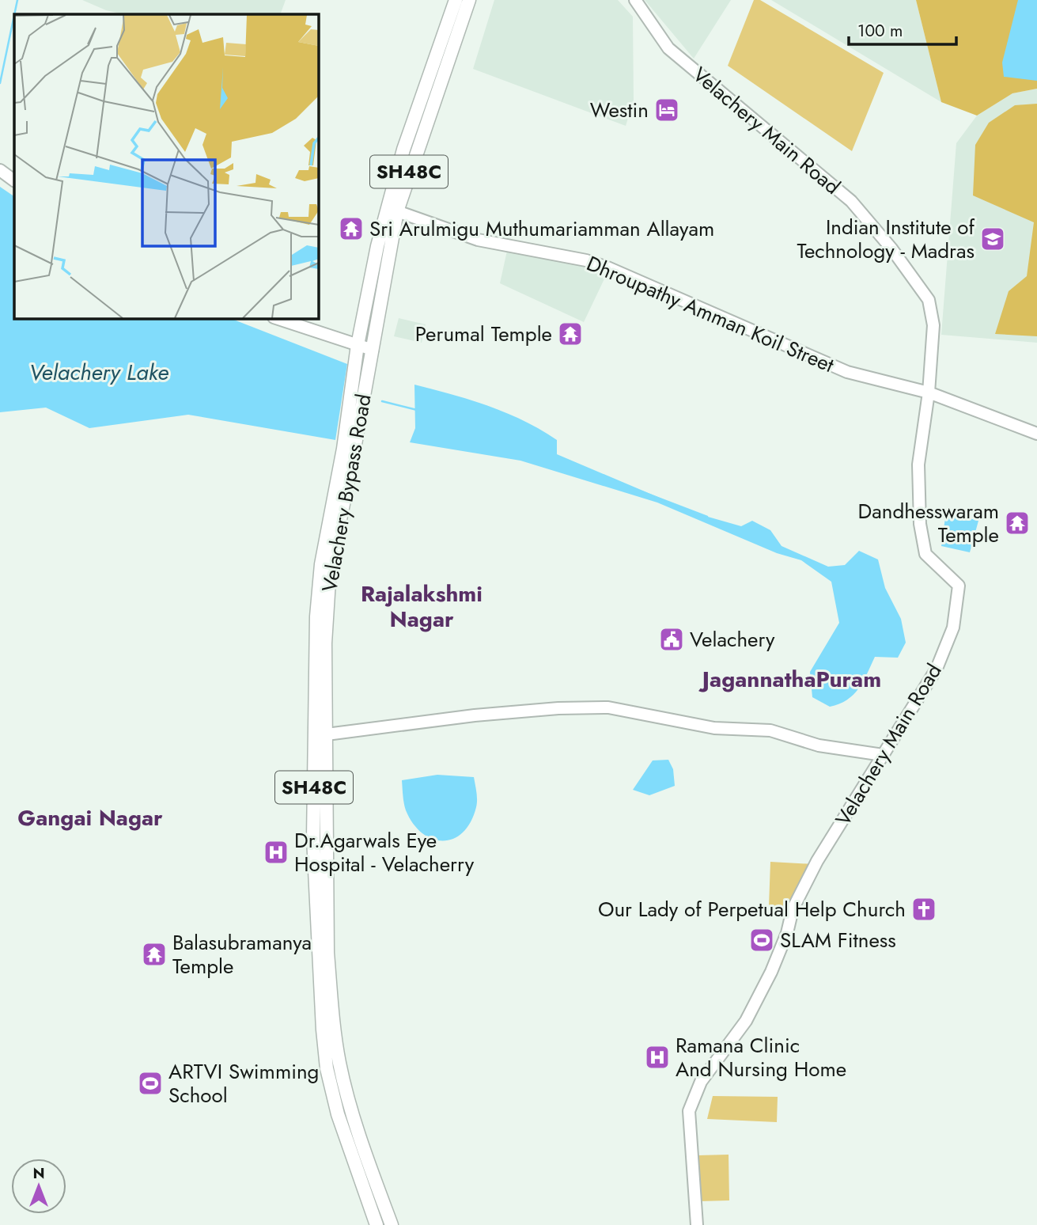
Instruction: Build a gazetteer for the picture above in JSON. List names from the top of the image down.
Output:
{
  "streets": {
    "main road": [
      "Velachery Main Road",
      "SH48C",
      "Dhroupathy Amman Koil Street",
      "Velachery Bypass Road"
    ]
  },
  "crossings": [
    ["Velachery Main Road", "Dhroupathy Amman Koil Street"],
    ["Dhroupathy Amman Koil Street", "Velachery Bypass Road"]
  ],
  "districts": ["Rajalakshmi Nagar", "JagannathaPuram", "Gangai Nagar"],
  "water": ["Velachery Lake"],
  "places": {
    "hotel": ["Westin"],
    "temple": [
      "Sri Arulmigu Muthumariamman Allayam",
      "Perumal Temple",
      "Dandhesswaram Temple",
      "Balasubramanya Temple"
    ],
    "school or university": ["Indian Institute of Technology - Madras"],
    "public building": ["Velachery"],
    "hospital": ["Dr.Agarwals Eye Hospital - Velacherry", "Ramana Clinic And Nursing Home"],
    "church": ["Our Lady of Perpetual Help Church"],
    "sports": ["SLAM Fitness", "ARTVI Swimming School"]
  },
  "scale_bar": "100 m",
  "north": "top"
}
